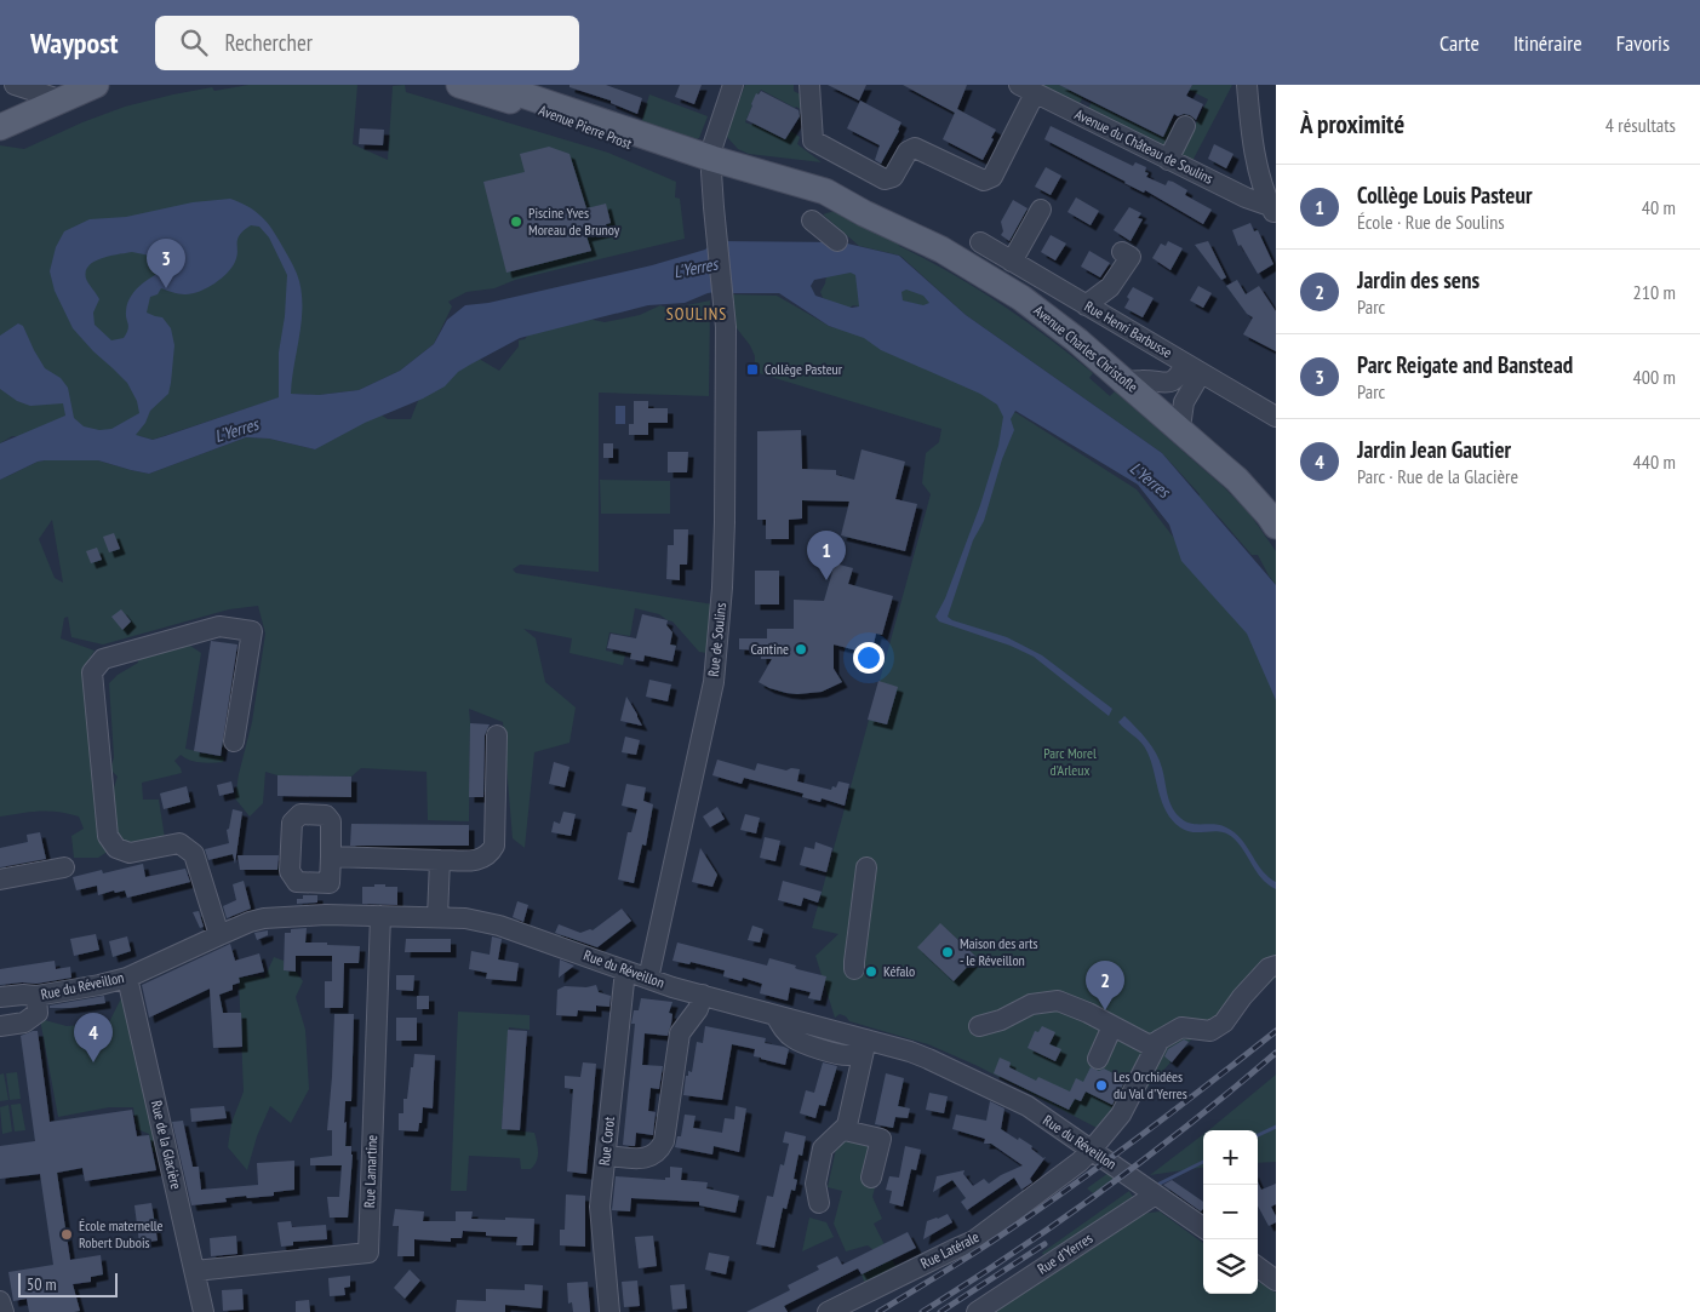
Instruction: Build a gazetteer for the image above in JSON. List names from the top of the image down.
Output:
{
  "streets": {
    "main road": ["Avenue Pierre Prost", "Avenue Charles Christofle"],
    "street": [
      "Avenue du Château de Soulins",
      "Rue Henri Barbusse",
      "Rue de Soulins",
      "Rue du Réveillon",
      "Rue Corot",
      "Rue de la Glacière",
      "Rue Lamartine",
      "Rue Latérale",
      "Rue d'Yerres"
    ]
  },
  "crossings": [
    ["Avenue Pierre Prost", "Avenue Charles Christofle"],
    ["Avenue Pierre Prost", "Rue de Soulins"],
    ["Avenue Charles Christofle", "Rue de Soulins"],
    ["Rue de Soulins", "Rue du Réveillon"],
    ["Rue du Réveillon", "Rue Corot"],
    ["Rue du Réveillon", "Rue de la Glacière"],
    ["Rue du Réveillon", "Rue Lamartine"],
    ["Rue du Réveillon", "Rue Latérale"],
    ["Rue du Réveillon", "Rue d'Yerres"],
    ["Rue de la Glacière", "Rue Lamartine"]
  ],
  "districts": ["SOULINS"],
  "water": ["L'Yerres"],
  "parks": ["Parc Morel d’Arleux"],
  "places": {
    "other": [
      "Piscine Yves Moreau de Brunoy",
      "Cantine",
      "Maison des arts - le Réveillon",
      "Kéfalo",
      "Les Orchidées du Val d'Yerres",
      "École maternelle Robert Dubois"
    ],
    "transit": ["Collège Pasteur"]
  },
  "scale_bar": "50 m",
  "page": {
    "header": "Waypost",
    "search": "Rechercher",
    "nav": ["Carte", "Itinéraire", "Favoris"],
    "heading": ["À proximité", "4 résultats"],
    "list": [
      {
        "mark": "1",
        "name": "Collège Louis Pasteur",
        "note": "École · Rue de Soulins",
        "value": "40 m"
      },
      {
        "mark": "2",
        "name": "Jardin des sens",
        "note": "Parc",
        "value": "210 m"
      },
      {
        "mark": "3",
        "name": "Parc Reigate and Banstead",
        "note": "Parc",
        "value": "400 m"
      },
      {
        "mark": "4",
        "name": "Jardin Jean Gautier",
        "note": "Parc · Rue de la Glacière",
        "value": "440 m"
      }
    ],
    "pins": [
      "3",
      "1",
      "2",
      "4"
    ],
    "map_buttons": ["+", "−"],
    "scale": "50 m"
  }
}
